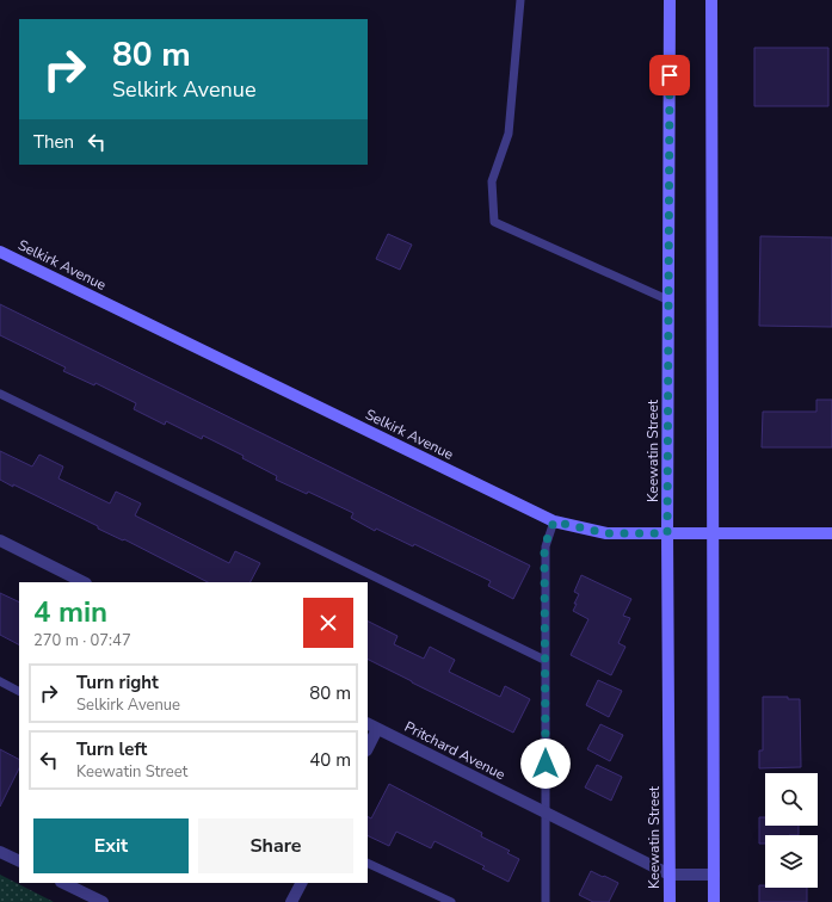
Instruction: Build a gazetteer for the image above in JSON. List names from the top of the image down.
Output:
{
  "streets": {
    "main road": ["Selkirk Avenue", "Keewatin Street"],
    "street": ["Pritchard Avenue"]
  },
  "crossings": [
    ["Selkirk Avenue", "Keewatin Street"],
    ["Keewatin Street", "Pritchard Avenue"]
  ],
  "page": {
    "turn": ["80 m", "Selkirk Avenue"],
    "then": "Then",
    "heading": ["4 min", "270 m · 07:47"],
    "list": [
      {
        "name": "Turn right",
        "note": "Selkirk Avenue",
        "value": "80 m"
      },
      {
        "name": "Turn left",
        "note": "Keewatin Street",
        "value": "40 m"
      }
    ],
    "buttons": ["Exit", "Share"]
  }
}
